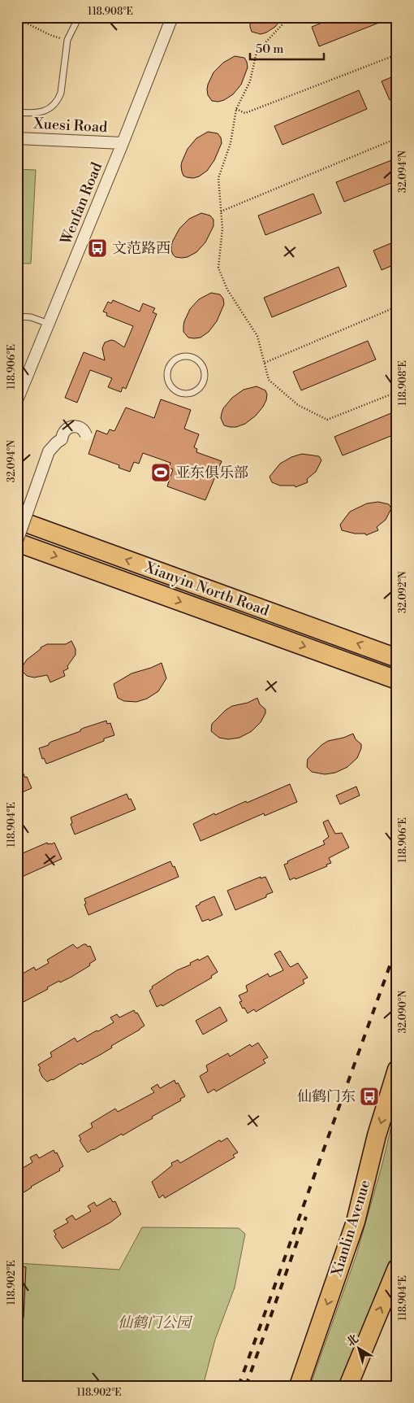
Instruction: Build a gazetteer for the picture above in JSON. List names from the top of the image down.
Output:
{
  "streets": {
    "main road": ["Xianyin North Road", "Xianlin Avenue"],
    "street": ["Xuesi Road", "Wenfan Road"]
  },
  "crossings": [
    ["Xuesi Road", "Wenfan Road"]
  ],
  "parks": ["仙鹤门公园"],
  "places": {
    "bus stop": ["文范路西", "仙鹤门东"],
    "sports": ["亚东俱乐部"]
  },
  "scale_bar": "50 m",
  "north": "top left",
  "coordinates": [
    "118.908°E",
    "32.094°N",
    "118.906°E",
    "32.092°N",
    "118.904°E",
    "32.090°N",
    "118.902°E"
  ]
}
